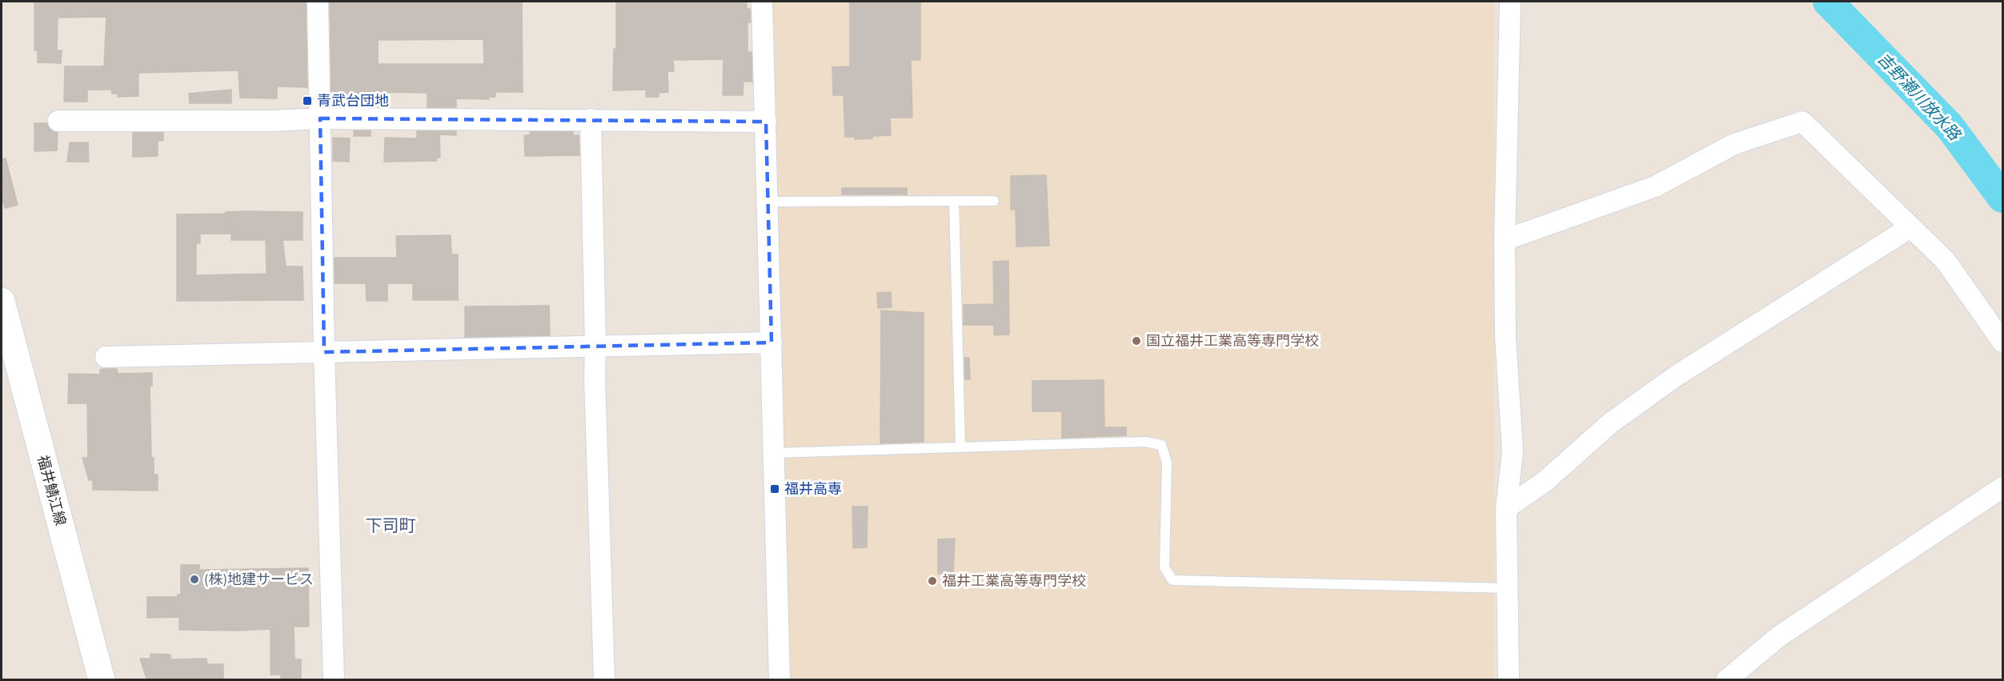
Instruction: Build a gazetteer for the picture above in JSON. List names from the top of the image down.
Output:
{
  "streets": {
    "main road": ["福井鯖江線"]
  },
  "districts": ["下司町"],
  "water": ["吉野瀬川放水路"],
  "places": {
    "transit": ["青武台団地", "福井高専"],
    "other": ["国立福井工業高等専門学校", "(株)地建サービス", "福井工業高等専門学校"]
  }
}
